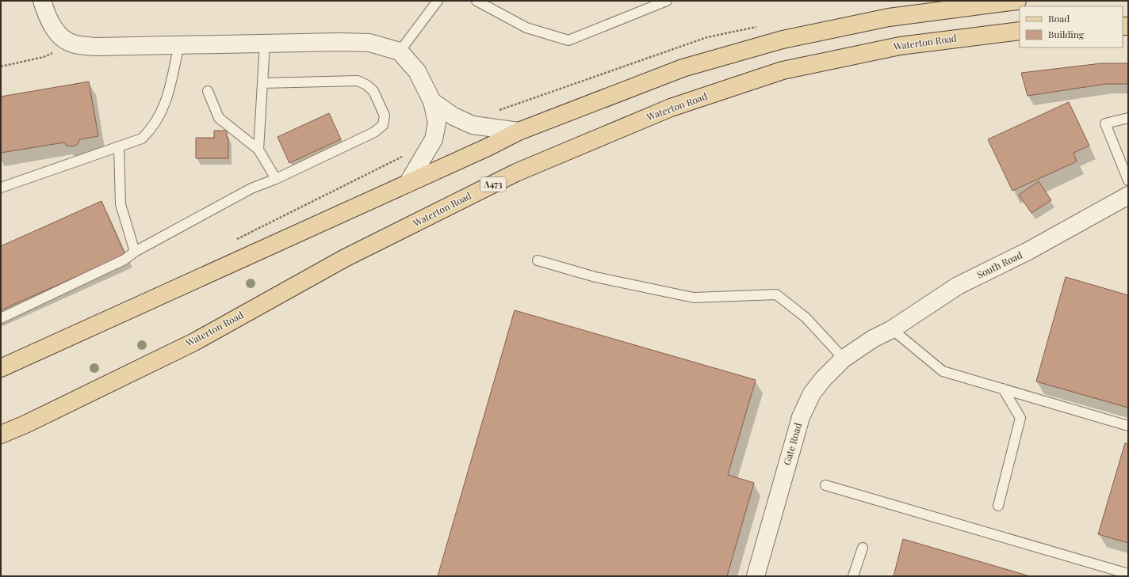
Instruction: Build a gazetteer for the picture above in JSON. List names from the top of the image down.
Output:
{
  "streets": {
    "main road": ["Waterton Road", "A473"],
    "street": ["South Road", "Gate Road"]
  },
  "crossings": [
    ["South Road", "Gate Road"]
  ],
  "legend": ["Road", "Building"]
}
